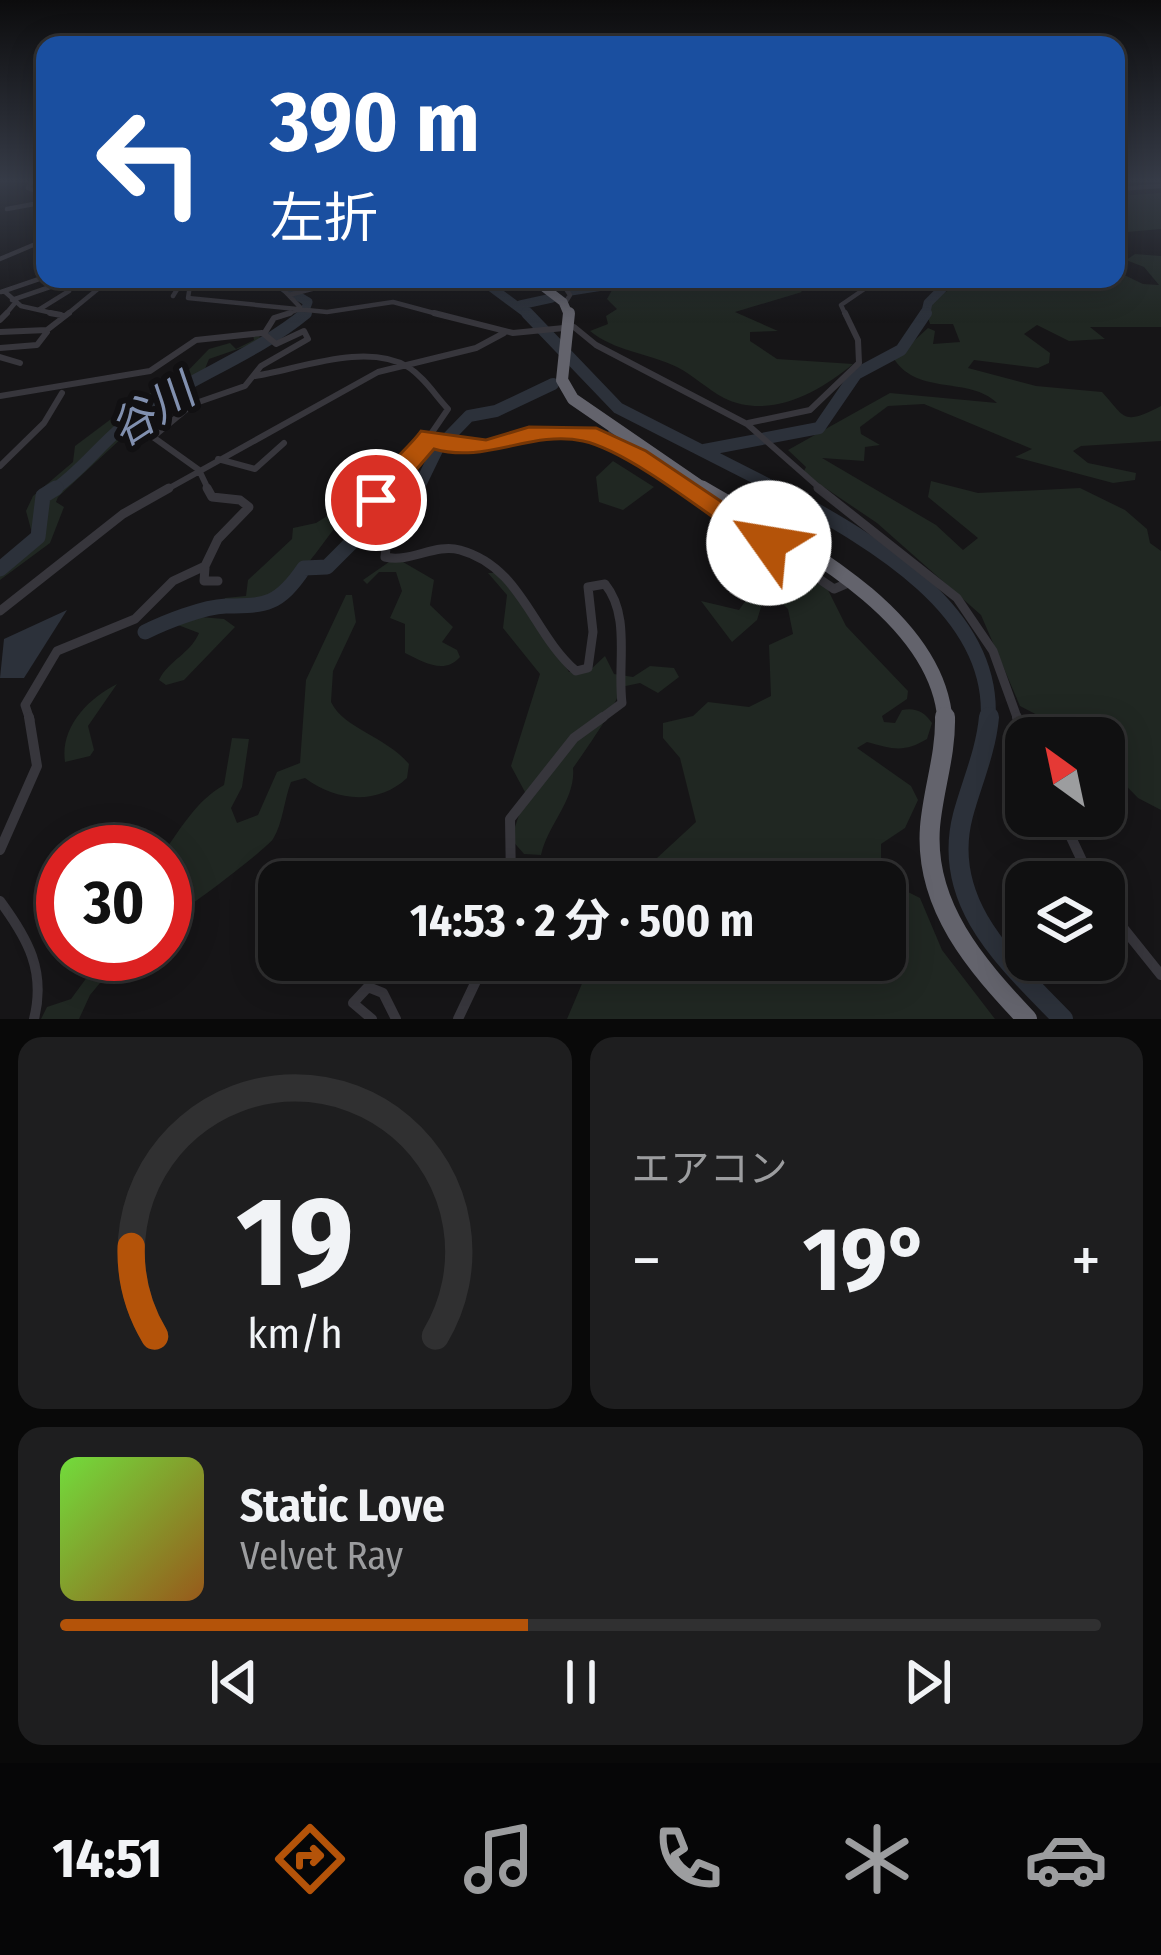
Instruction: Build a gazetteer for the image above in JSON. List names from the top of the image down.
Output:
{
  "water": ["谷川"],
  "north": "top left",
  "page": {
    "turn": ["390 m", "左折"],
    "limit": "30",
    "trip": "14:53 · 2 分 · 500 m",
    "tile": "エアコン",
    "heat": ["−", "19°", "+"],
    "song": ["Static Love", "Velvet Ray"],
    "tabs": "14:51",
    "gauge": ["19", "km/h"]
  }
}
